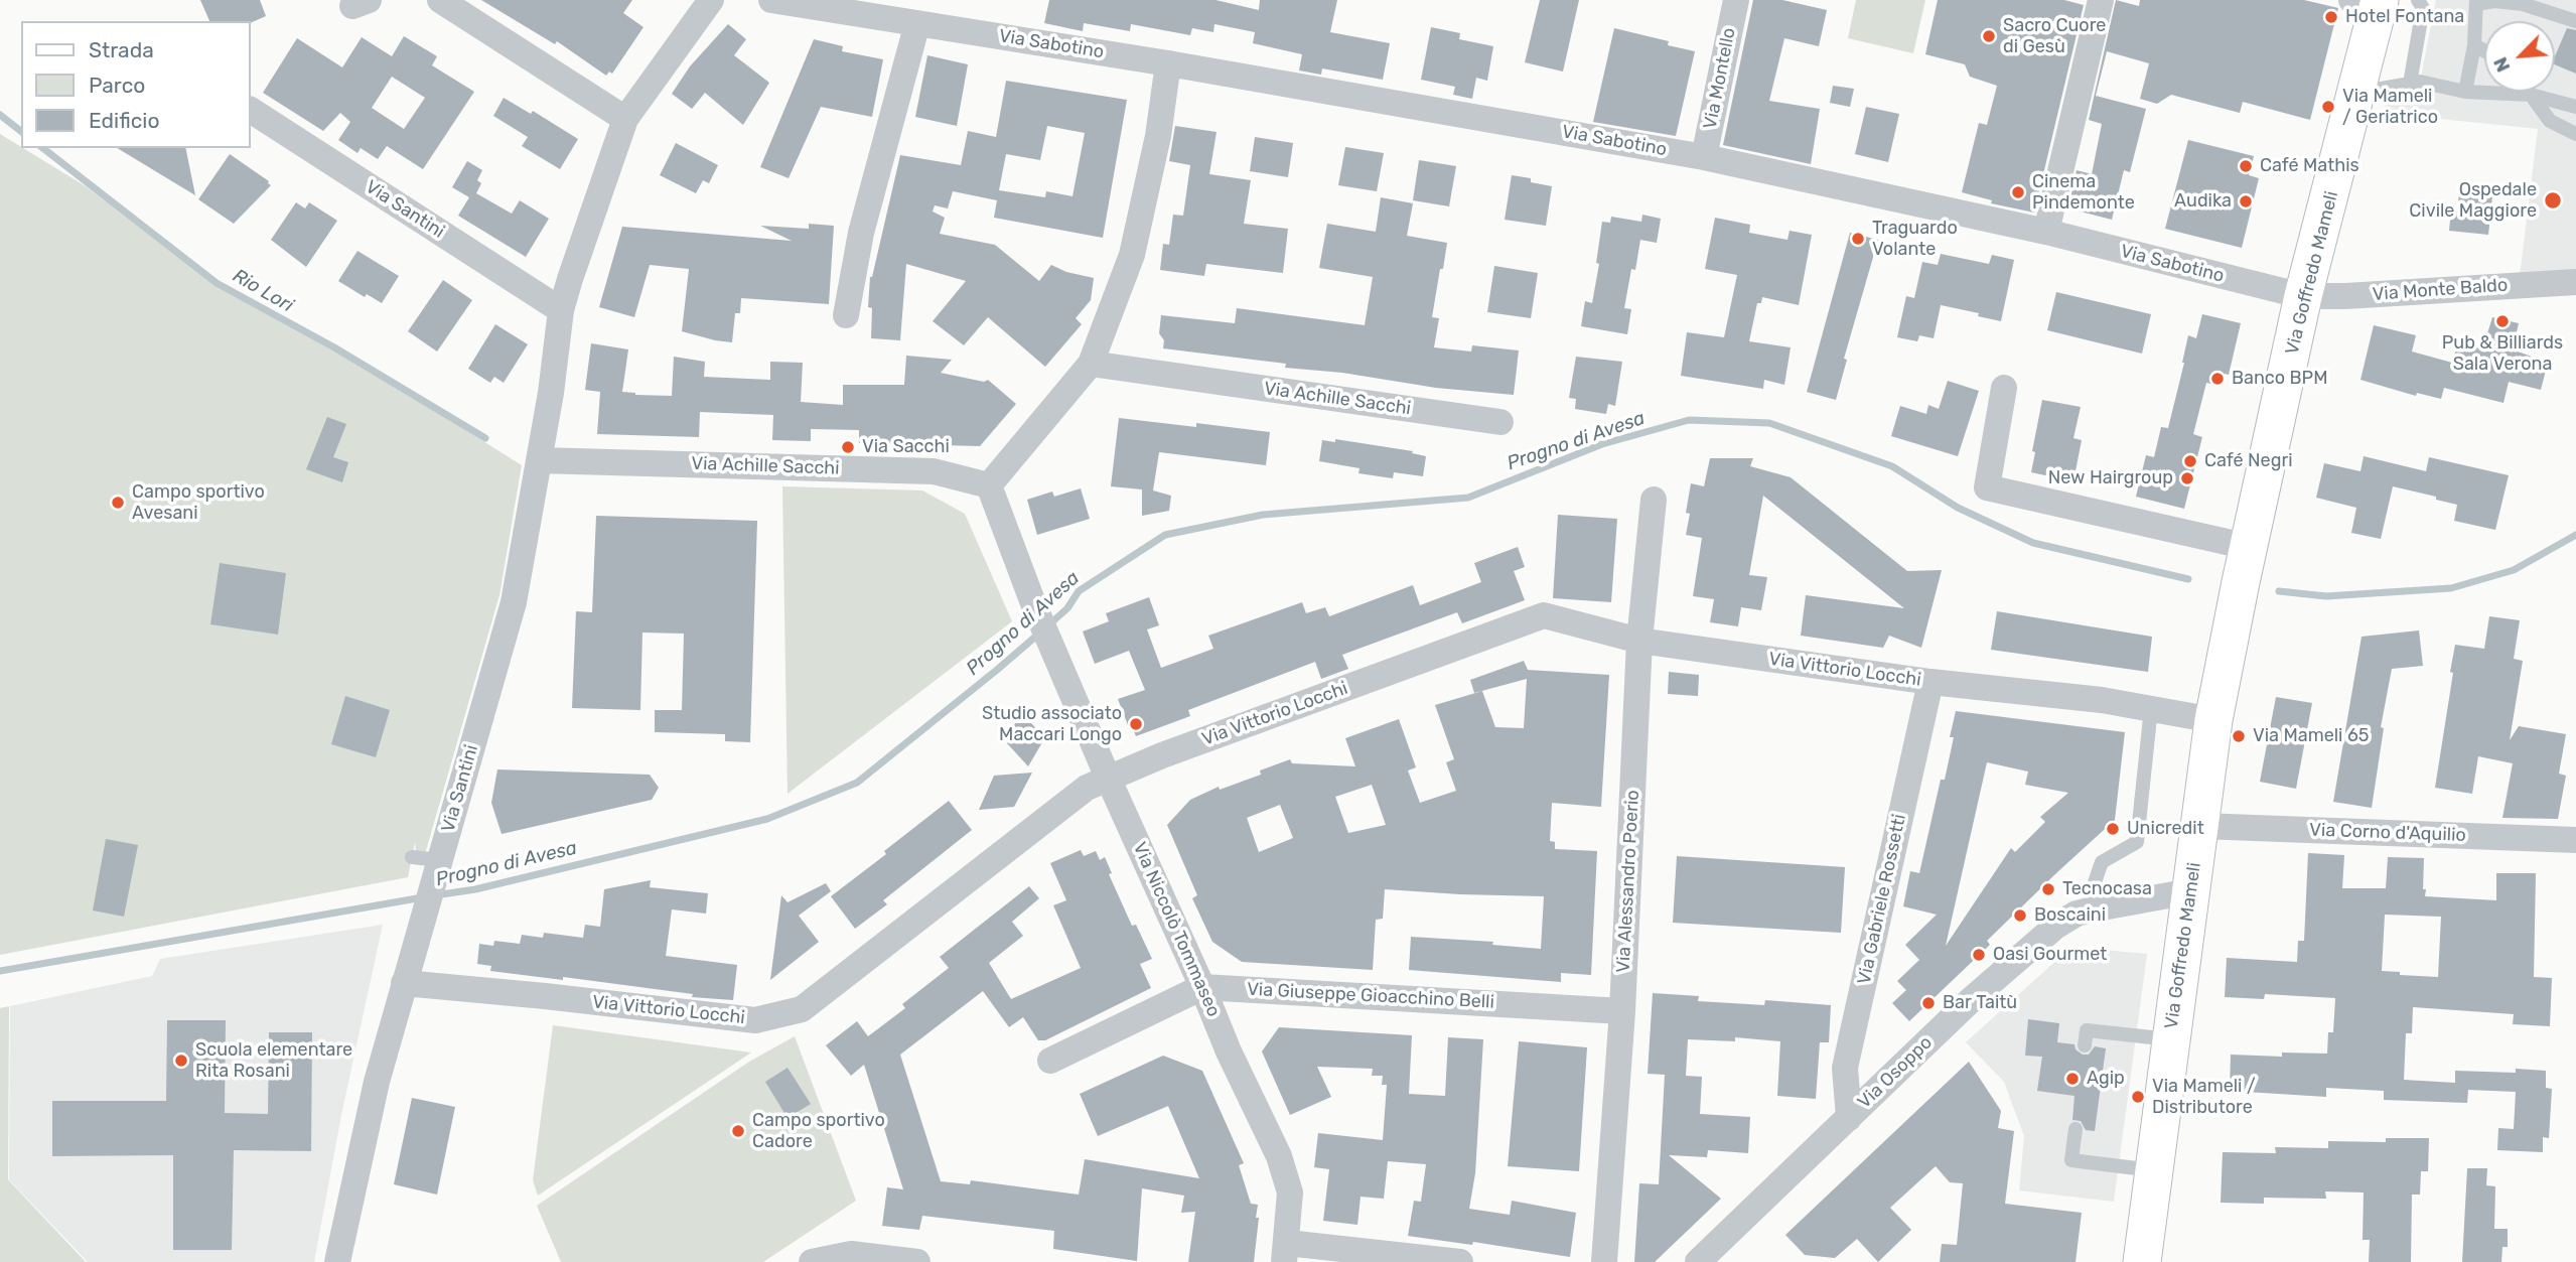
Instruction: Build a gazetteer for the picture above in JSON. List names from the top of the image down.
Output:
{
  "streets": {
    "main road": ["Via Goffredo Mameli"],
    "street": [
      "Via Sabotino",
      "Via Montello",
      "Via Santini",
      "Via Monte Baldo",
      "Via Achille Sacchi",
      "Via Vittorio Locchi",
      "Via Corno d'Aquilio",
      "Via Alessandro Poerio",
      "Via Gabriele Rossetti",
      "Via Niccolò Tommaseo",
      "Via Giuseppe Gioacchino Belli",
      "Via Osoppo"
    ]
  },
  "crossings": [
    ["Via Sabotino", "Via Montello"],
    ["Via Sabotino", "Via Goffredo Mameli"],
    ["Via Sabotino", "Via Monte Baldo"],
    ["Via Santini", "Via Achille Sacchi"],
    ["Via Santini", "Via Vittorio Locchi"],
    ["Via Goffredo Mameli", "Via Monte Baldo"],
    ["Via Goffredo Mameli", "Via Vittorio Locchi"],
    ["Via Goffredo Mameli", "Via Corno d'Aquilio"],
    ["Via Goffredo Mameli", "Via Osoppo"],
    ["Via Achille Sacchi", "Via Niccolò Tommaseo"],
    ["Via Vittorio Locchi", "Via Alessandro Poerio"],
    ["Via Vittorio Locchi", "Via Gabriele Rossetti"],
    ["Via Vittorio Locchi", "Via Niccolò Tommaseo"],
    ["Via Alessandro Poerio", "Via Giuseppe Gioacchino Belli"],
    ["Via Gabriele Rossetti", "Via Osoppo"],
    ["Via Niccolò Tommaseo", "Via Giuseppe Gioacchino Belli"]
  ],
  "water": ["Rio Lori", "Progno di Avesa"],
  "places": [
    "Hotel Fontana",
    "Sacro Cuore di Gesù",
    "Via Mameli / Geriatrico",
    "Café Mathis",
    "Cinema Pindemonte",
    "Ospedale Civile Maggiore",
    "Audika",
    "Traguardo Volante",
    "Pub & Billiards Sala Verona",
    "Banco BPM",
    "Via Sacchi",
    "Café Negri",
    "New Hairgroup",
    "Campo sportivo Avesani",
    "Studio associato Maccari Longo",
    "Via Mameli 65",
    "Unicredit",
    "Tecnocasa",
    "Boscaini",
    "Oasi Gourmet",
    "Bar Taitù",
    "Scuola elementare Rita Rosani",
    "Agip",
    "Via Mameli / Distributore",
    "Campo sportivo Cadore"
  ],
  "legend": ["Strada", "Parco", "Edificio"],
  "north": "bottom left"
}
